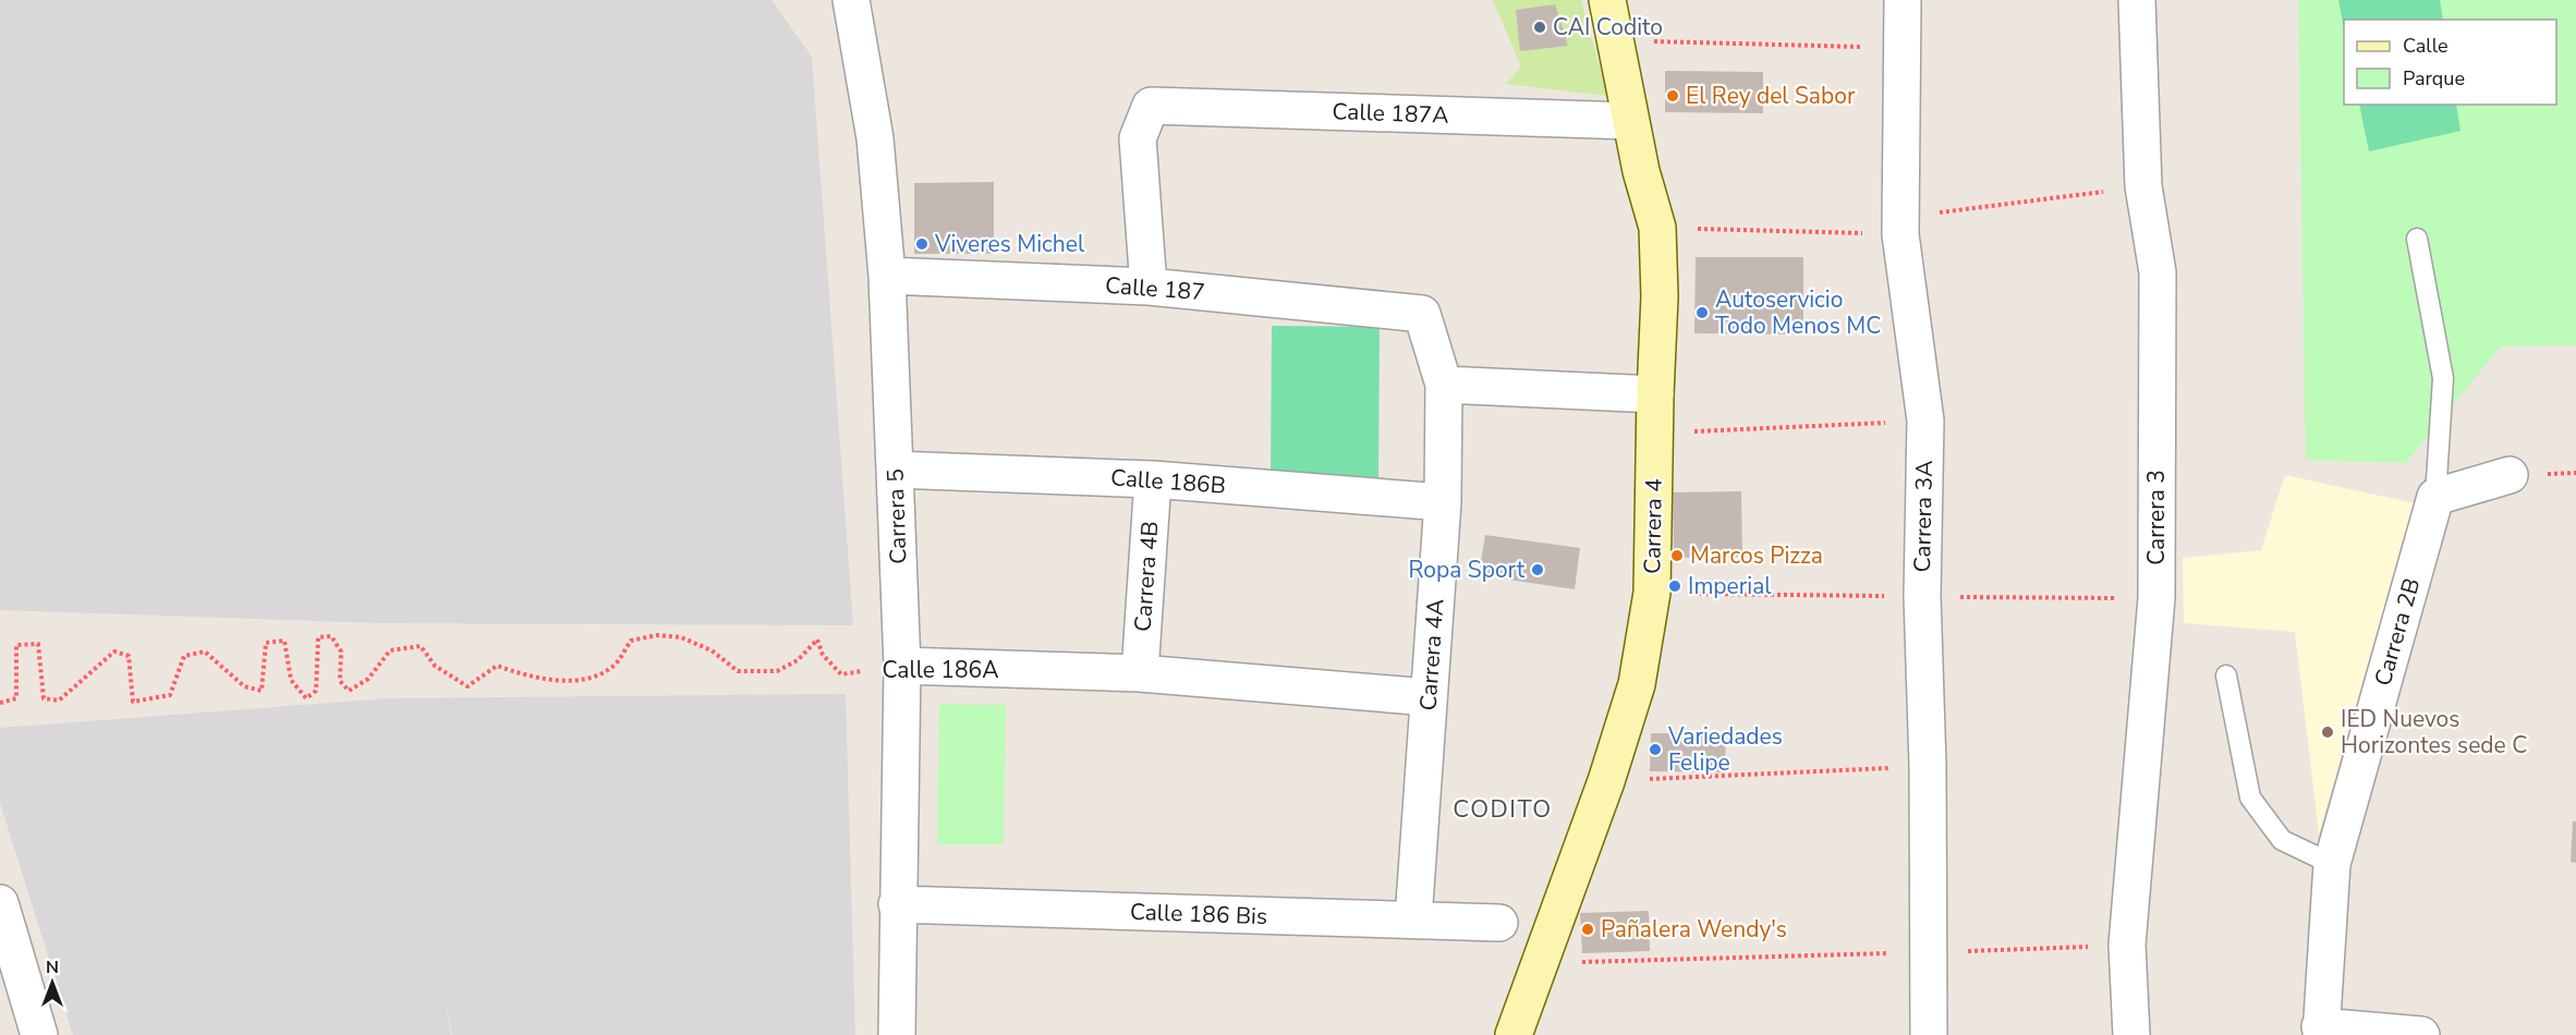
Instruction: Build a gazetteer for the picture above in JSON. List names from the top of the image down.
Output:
{
  "streets": {
    "street": [
      "Calle 187A",
      "Calle 187",
      "Calle 186B",
      "Carrera 5",
      "Carrera 3A",
      "Carrera 3",
      "Carrera 4",
      "Carrera 4B",
      "Carrera 2B",
      "Carrera 4A",
      "Calle 186A",
      "Calle 186 Bis"
    ]
  },
  "crossings": [
    ["Calle 187A", "Calle 187"],
    ["Calle 187A", "Carrera 4"],
    ["Calle 187", "Carrera 5"],
    ["Calle 187", "Carrera 4A"],
    ["Calle 186B", "Carrera 5"],
    ["Calle 186B", "Carrera 4B"],
    ["Calle 186B", "Carrera 4A"],
    ["Carrera 5", "Calle 186A"],
    ["Carrera 5", "Calle 186 Bis"],
    ["Carrera 4B", "Calle 186A"],
    ["Carrera 4A", "Calle 186A"],
    ["Carrera 4A", "Calle 186 Bis"]
  ],
  "districts": ["CODITO"],
  "places": [
    "CAI Codito",
    "El Rey del Sabor",
    "Viveres Michel",
    "Autoservicio Todo Menos MC",
    "Marcos Pizza",
    "Ropa Sport",
    "Imperial",
    "IED Nuevos Horizontes sede C",
    "Variedades Felipe",
    "Pañalera Wendy's"
  ],
  "legend": ["Calle", "Parque"],
  "north": "top"
}
